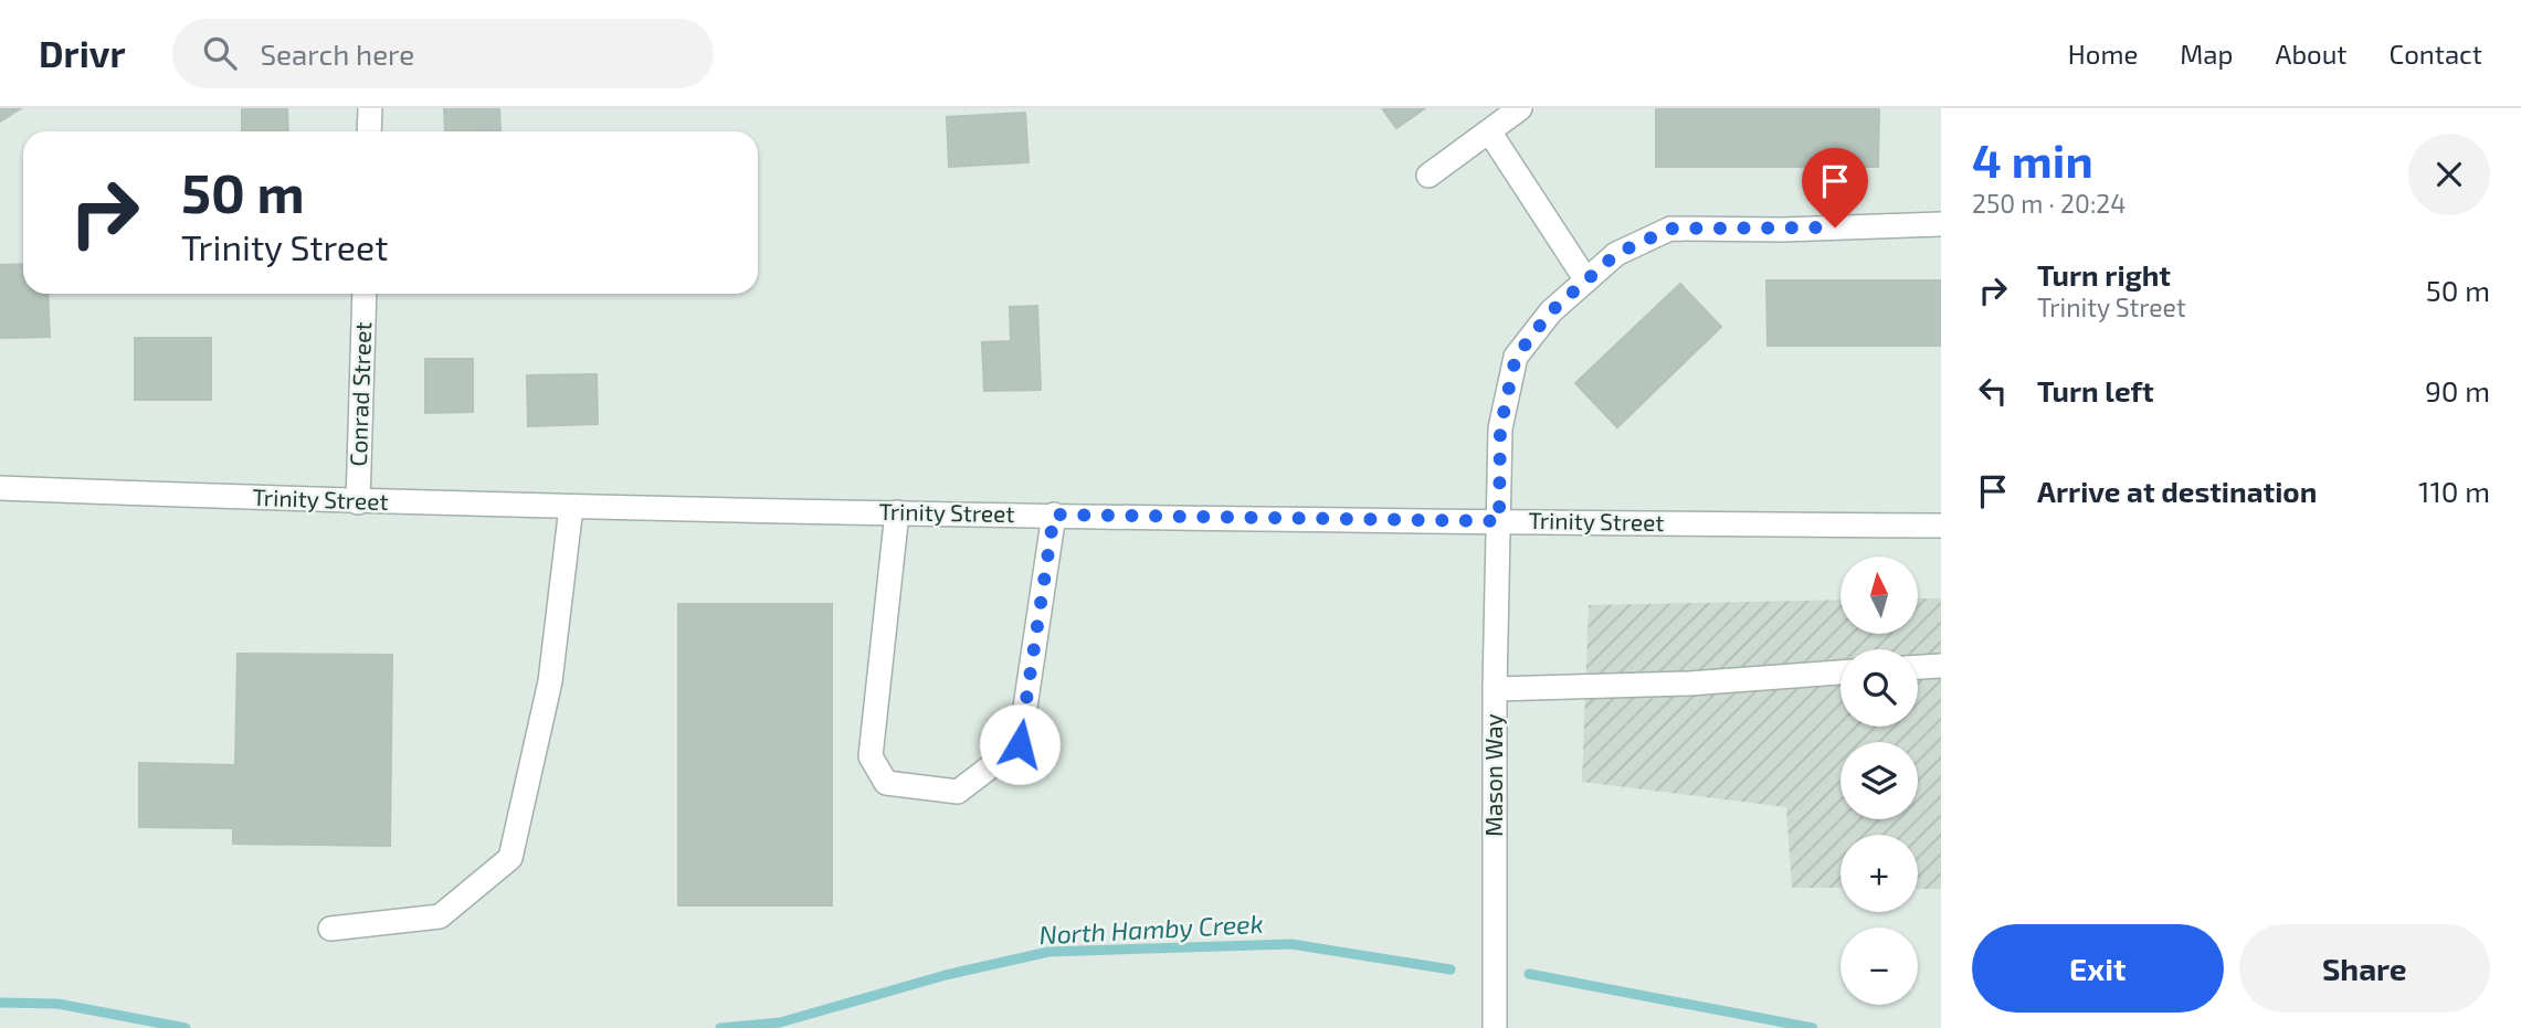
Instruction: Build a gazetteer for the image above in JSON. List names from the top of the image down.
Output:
{
  "streets": {
    "street": ["Conrad Street", "Trinity Street", "Mason Way"]
  },
  "crossings": [
    ["Conrad Street", "Trinity Street"],
    ["Trinity Street", "Mason Way"]
  ],
  "water": ["North Hamby Creek"],
  "north": "top",
  "page": {
    "header": "Drivr",
    "search": "Search here",
    "nav": [
      "Home",
      "Map",
      "About",
      "Contact"
    ],
    "heading": ["4 min", "250 m · 20:24"],
    "turn": ["50 m", "Trinity Street"],
    "list": [
      {
        "name": "Turn right",
        "note": "Trinity Street",
        "value": "50 m"
      },
      {
        "name": "Turn left",
        "value": "90 m"
      },
      {
        "name": "Arrive at destination",
        "value": "110 m"
      }
    ],
    "map_buttons": ["+", "−"],
    "buttons": ["Exit", "Share"]
  }
}
